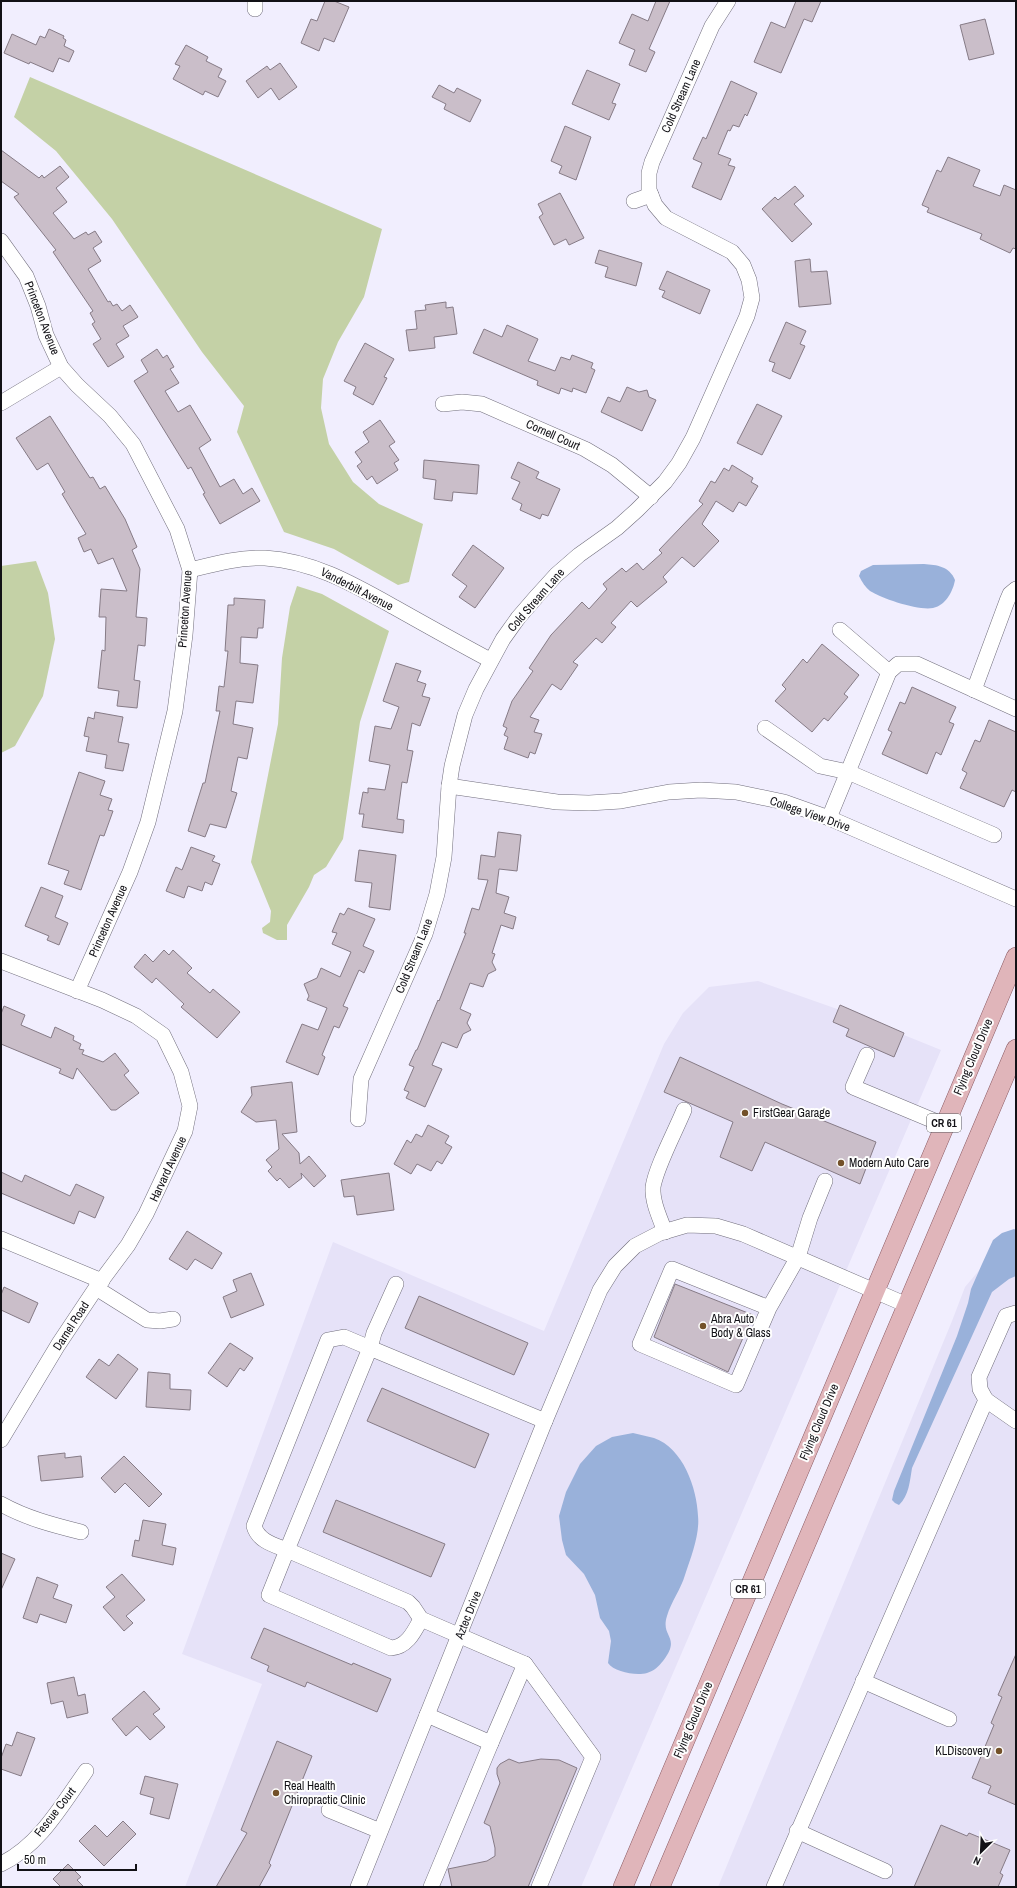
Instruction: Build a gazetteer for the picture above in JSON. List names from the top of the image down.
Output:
{
  "streets": {
    "main road": ["Flying Cloud Drive", "CR 61"],
    "street": [
      "Cold Stream Lane",
      "Princeton Avenue",
      "Cornell Court",
      "Vanderbilt Avenue",
      "College View Drive",
      "Harvard Avenue",
      "Darnel Road",
      "Aztec Drive",
      "Fescue Court"
    ]
  },
  "crossings": [
    ["Cold Stream Lane", "Cornell Court"],
    ["Cold Stream Lane", "Vanderbilt Avenue"],
    ["Cold Stream Lane", "College View Drive"],
    ["Princeton Avenue", "Vanderbilt Avenue"],
    ["Princeton Avenue", "Harvard Avenue"],
    ["Flying Cloud Drive", "Aztec Drive"],
    ["CR 61", "Aztec Drive"],
    ["Harvard Avenue", "Darnel Road"]
  ],
  "places": [
    "FirstGear Garage",
    "Modern Auto Care",
    "Abra Auto Body & Glass",
    "KLDiscovery",
    "Real Health Chiropractic Clinic"
  ],
  "scale_bar": "50 m",
  "north": "bottom left"
}
